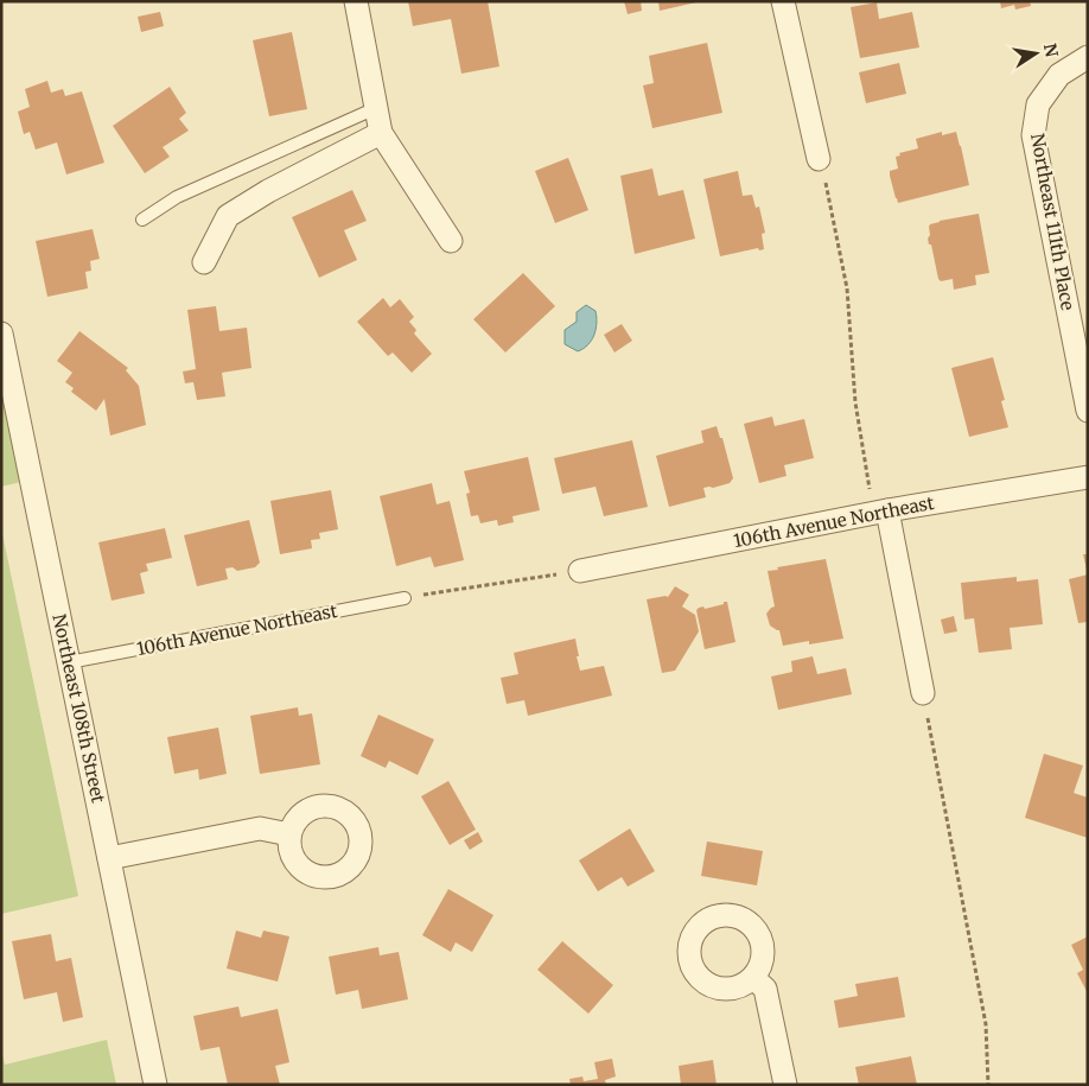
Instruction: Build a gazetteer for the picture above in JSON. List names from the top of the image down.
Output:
{
  "streets": {
    "street": ["Northeast 111th Place", "106th Avenue Northeast", "Northeast 108th Street"]
  },
  "crossings": [
    ["106th Avenue Northeast", "Northeast 108th Street"]
  ],
  "north": "right"
}
